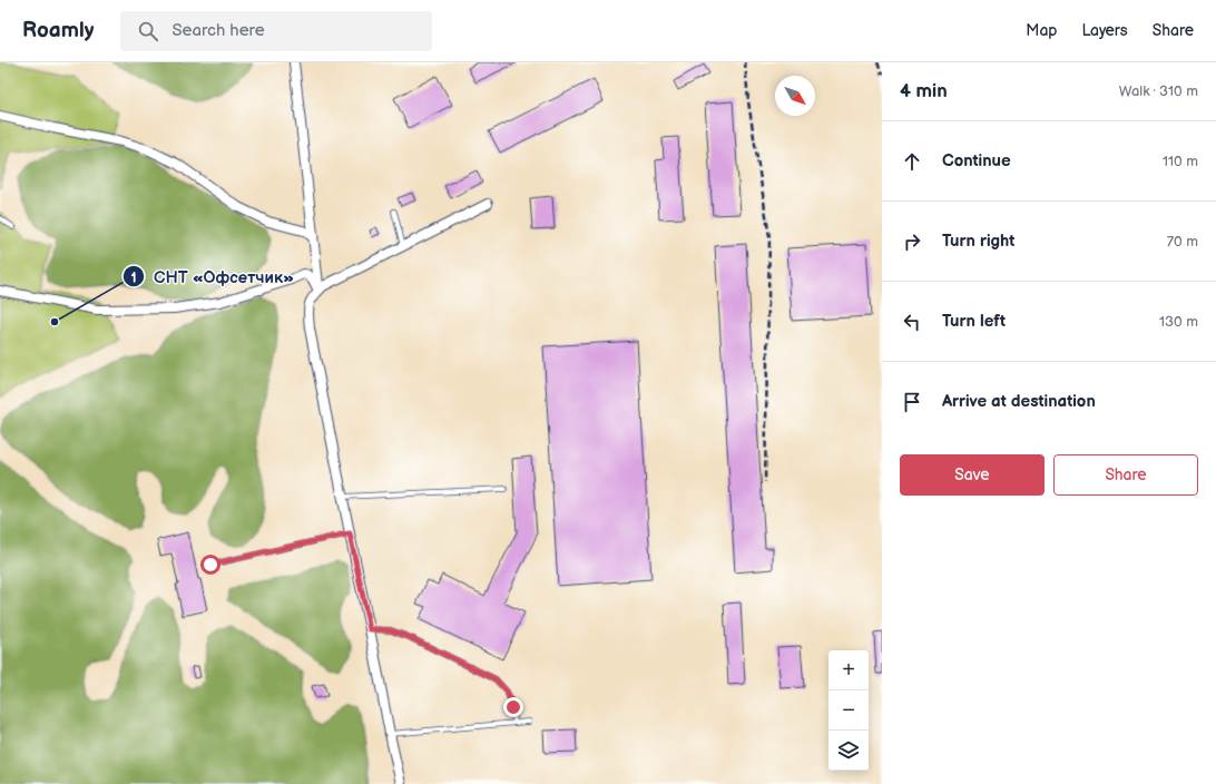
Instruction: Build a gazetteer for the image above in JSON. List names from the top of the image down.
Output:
{
  "places": ["СНТ «Офсетчик»"],
  "north": "bottom right",
  "page": {
    "header": "Roamly",
    "search": "Search here",
    "nav": ["Map", "Layers", "Share"],
    "heading": ["4 min", "Walk · 310 m"],
    "list": [
      ["Continue", "110 m"],
      ["Turn right", "70 m"],
      ["Turn left", "130 m"],
      "Arrive at destination"
    ],
    "buttons": ["Save", "Share"],
    "map_buttons": ["+", "−"]
  }
}
